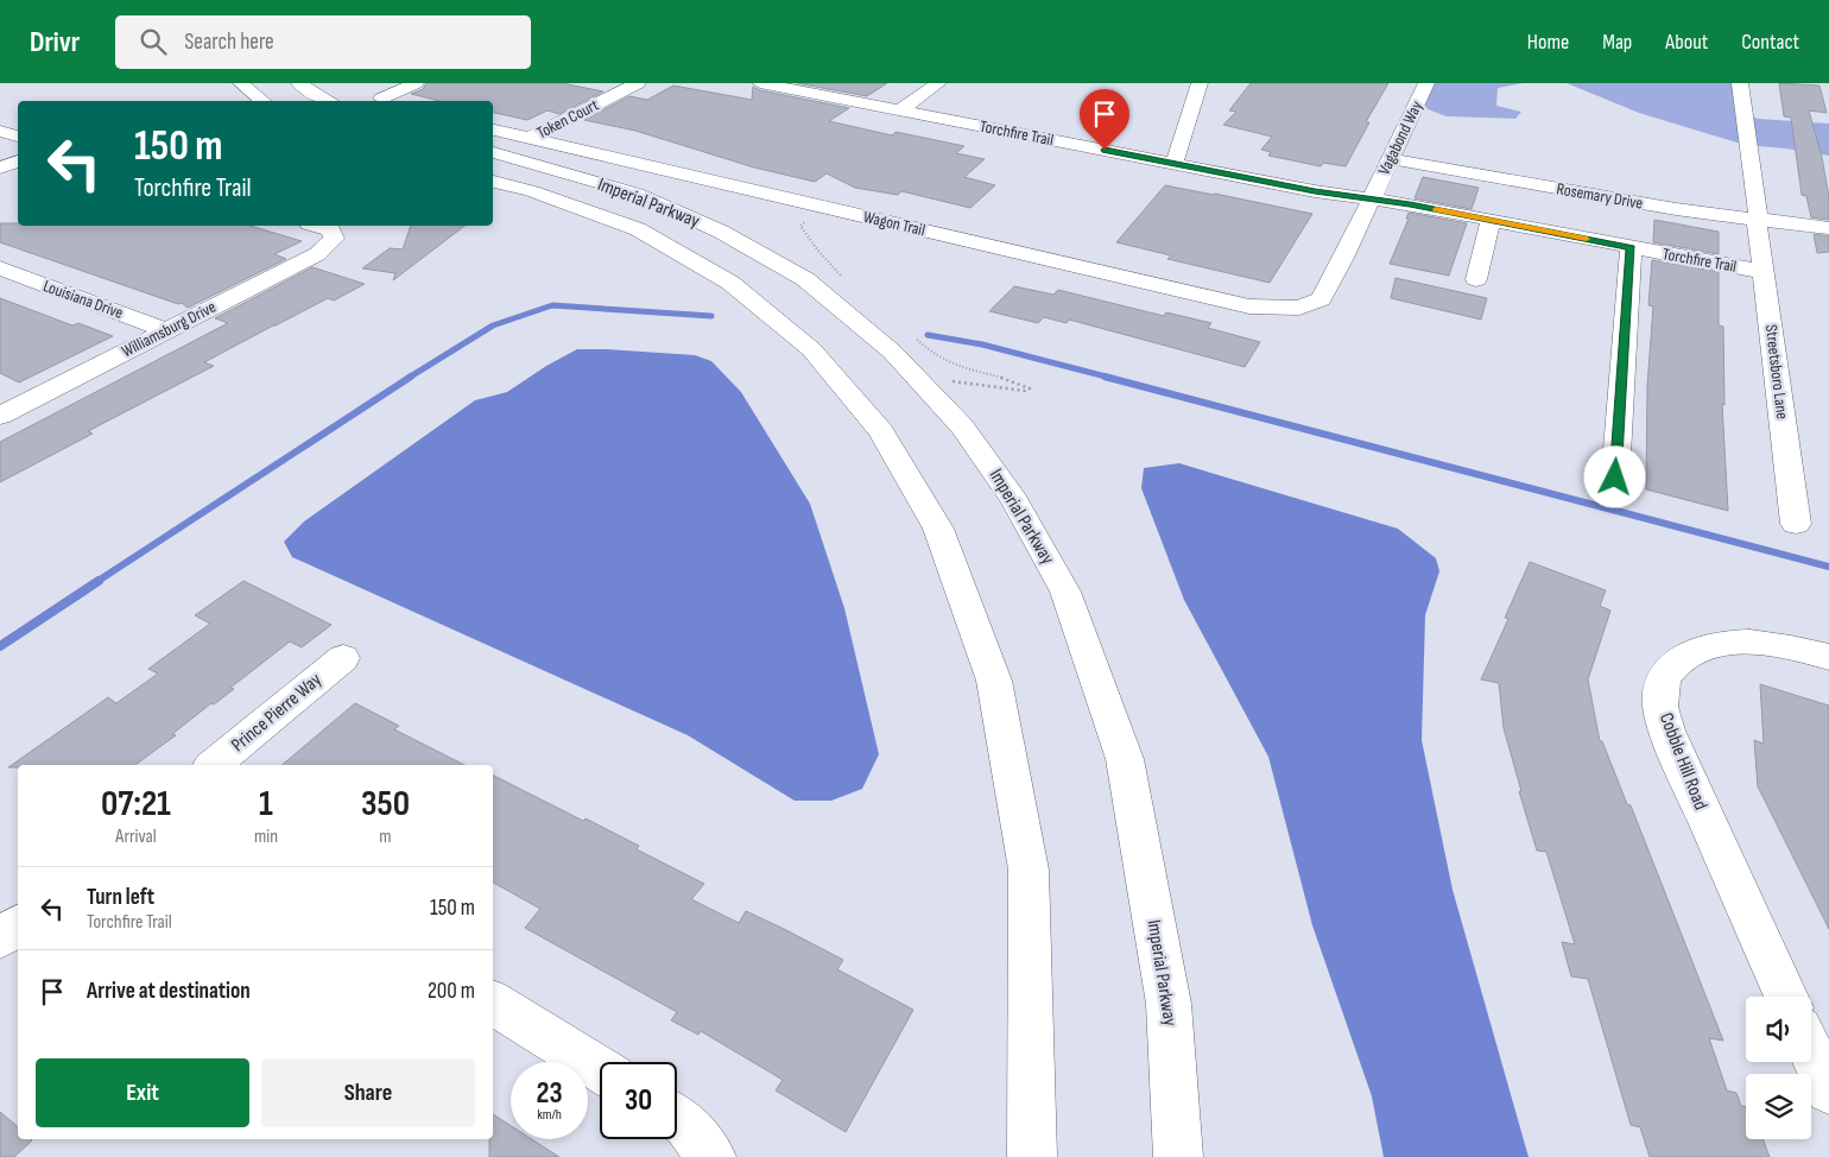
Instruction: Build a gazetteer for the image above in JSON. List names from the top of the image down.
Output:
{
  "streets": {
    "street": [
      "Token Court",
      "Torchfire Trail",
      "Vagabond Way",
      "Rosemary Drive",
      "Imperial Parkway",
      "Wagon Trail",
      "Louisiana Drive",
      "Williamsburg Drive",
      "Streetsboro Lane",
      "Prince Pierre Way",
      "Cobble Hill Road"
    ]
  },
  "crossings": [
    ["Token Court", "Wagon Trail"],
    ["Torchfire Trail", "Vagabond Way"],
    ["Torchfire Trail", "Streetsboro Lane"],
    ["Vagabond Way", "Rosemary Drive"],
    ["Vagabond Way", "Wagon Trail"],
    ["Rosemary Drive", "Streetsboro Lane"],
    ["Louisiana Drive", "Williamsburg Drive"]
  ],
  "page": {
    "header": "Drivr",
    "search": "Search here",
    "nav": [
      "Home",
      "Map",
      "About",
      "Contact"
    ],
    "turn": ["150 m", "Torchfire Trail"],
    "eta": [
      "07:21",
      "Arrival",
      "1",
      "min",
      "350",
      "m"
    ],
    "list": [
      {
        "name": "Turn left",
        "note": "Torchfire Trail",
        "value": "150 m"
      },
      {
        "name": "Arrive at destination",
        "value": "200 m"
      }
    ],
    "buttons": ["Exit", "Share"],
    "speed": "23 km/h",
    "limit": "30"
  }
}
